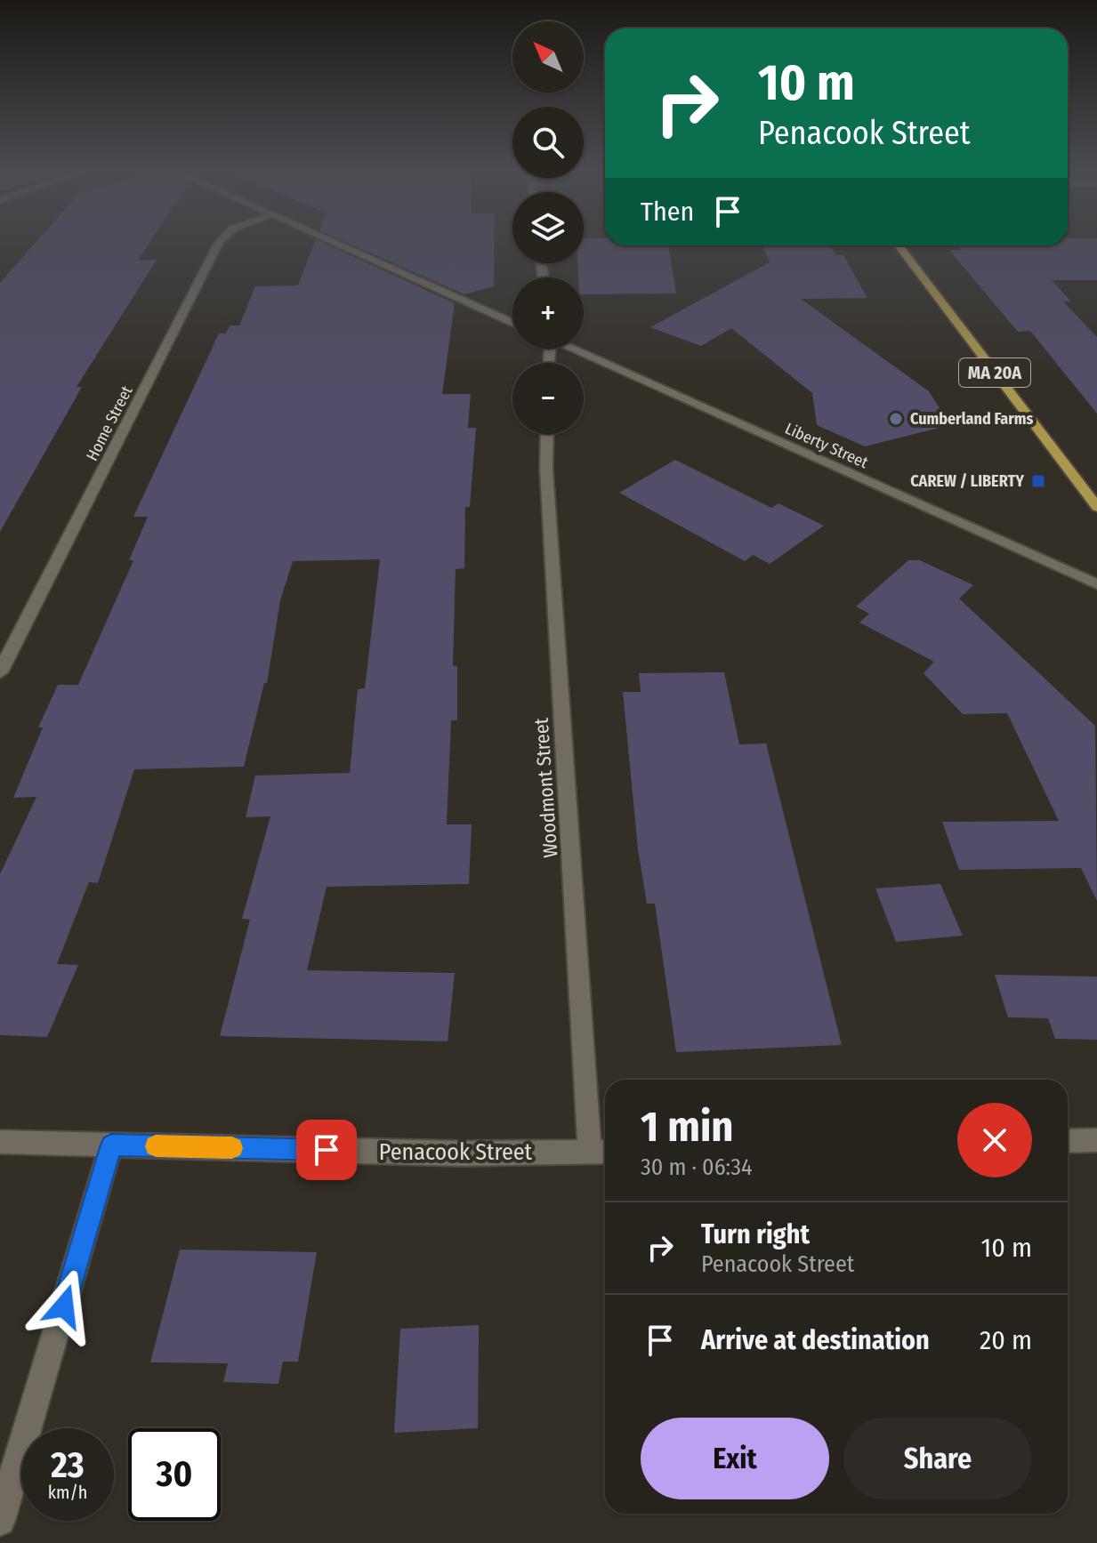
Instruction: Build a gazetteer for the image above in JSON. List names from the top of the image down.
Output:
{
  "streets": {
    "main road": ["MA 20A"],
    "street": [
      "Home Street",
      "Liberty Street",
      "Woodmont Street",
      "Penacook Street"
    ]
  },
  "crossings": [
    ["Woodmont Street", "Penacook Street"]
  ],
  "places": {
    "other": ["Cumberland Farms"],
    "transit": ["CAREW / LIBERTY"]
  },
  "north": "top left",
  "page": {
    "map_buttons": ["+", "−"],
    "turn": ["10 m", "Penacook Street"],
    "then": "Then",
    "heading": ["1 min", "30 m · 06:34"],
    "list": [
      {
        "name": "Turn right",
        "note": "Penacook Street",
        "value": "10 m"
      },
      {
        "name": "Arrive at destination",
        "value": "20 m"
      }
    ],
    "buttons": ["Exit", "Share"],
    "speed": "23 km/h",
    "limit": "30"
  }
}
